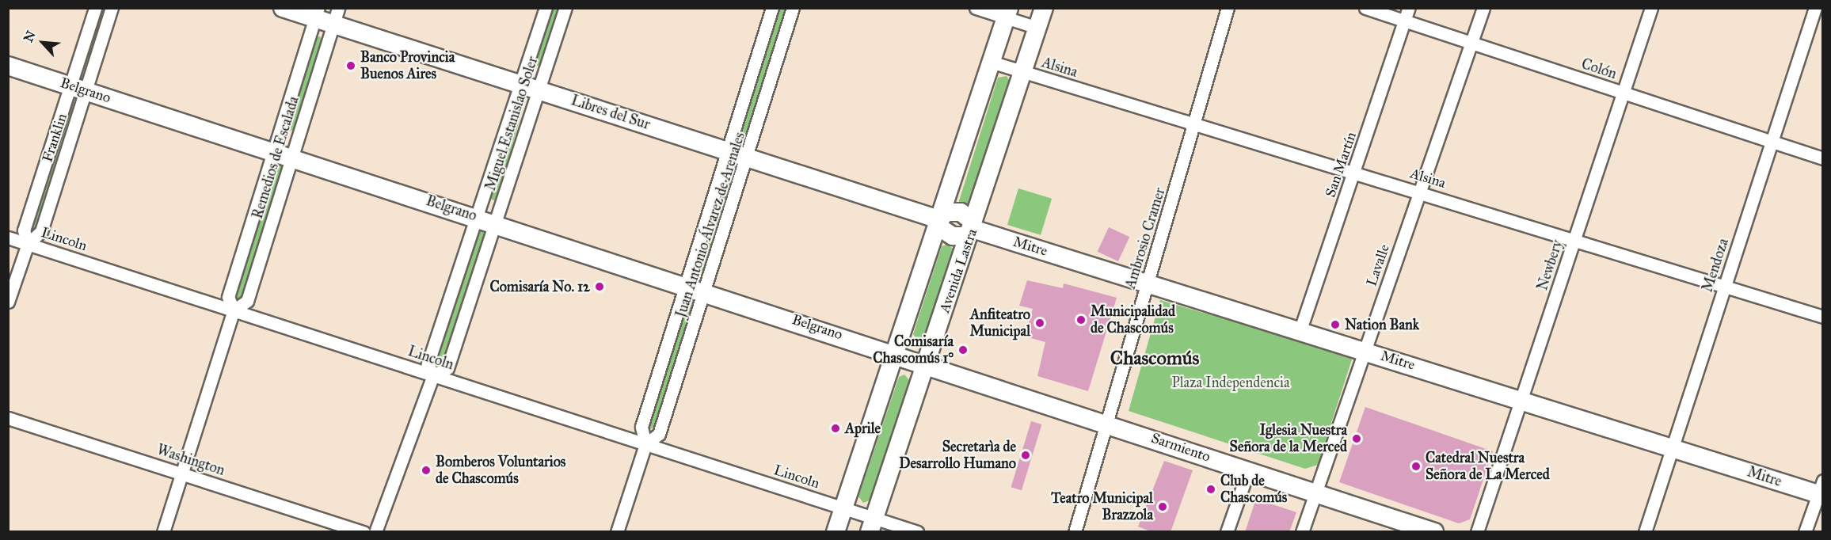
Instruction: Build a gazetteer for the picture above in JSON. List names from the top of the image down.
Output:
{
  "streets": {
    "main road": [
      "Belgrano",
      "Libres del Sur",
      "Mitre",
      "Avenida Lastra",
      "Sarmiento"
    ],
    "street": [
      "Alsina",
      "Colón",
      "Miguel Estanislao Soler",
      "Franklin",
      "Remedios de Escalada",
      "San Martín",
      "Juan Antonio Álvarez de Arenales",
      "Ambrosio Cramer",
      "Lincoln",
      "Lavalle",
      "Newbery",
      "Mendoza",
      "Washington"
    ]
  },
  "crossings": [
    ["Alsina", "San Martín"],
    ["Alsina", "Ambrosio Cramer"],
    ["Alsina", "Lavalle"],
    ["Alsina", "Newbery"],
    ["Alsina", "Mendoza"],
    ["Alsina", "Avenida Lastra"],
    ["Colón", "San Martín"],
    ["Colón", "Lavalle"],
    ["Colón", "Newbery"],
    ["Colón", "Mendoza"],
    ["Belgrano", "Miguel Estanislao Soler"],
    ["Belgrano", "Franklin"],
    ["Belgrano", "Remedios de Escalada"],
    ["Belgrano", "Juan Antonio Álvarez de Arenales"],
    ["Belgrano", "Avenida Lastra"],
    ["Belgrano", "Sarmiento"],
    ["Libres del Sur", "Miguel Estanislao Soler"],
    ["Libres del Sur", "Remedios de Escalada"],
    ["Libres del Sur", "Juan Antonio Álvarez de Arenales"],
    ["Miguel Estanislao Soler", "Lincoln"],
    ["Franklin", "Lincoln"],
    ["Remedios de Escalada", "Lincoln"],
    ["Remedios de Escalada", "Washington"],
    ["San Martín", "Mitre"],
    ["Juan Antonio Álvarez de Arenales", "Lincoln"],
    ["Ambrosio Cramer", "Mitre"],
    ["Ambrosio Cramer", "Sarmiento"],
    ["Lincoln", "Avenida Lastra"],
    ["Mitre", "Lavalle"],
    ["Mitre", "Newbery"],
    ["Mitre", "Mendoza"],
    ["Mitre", "Avenida Lastra"],
    ["Lavalle", "Sarmiento"],
    ["Avenida Lastra", "Sarmiento"]
  ],
  "districts": ["Chascomús"],
  "parks": ["Plaza Independencia"],
  "places": [
    "Banco Provincia Buenos Aires",
    "Comisaría No. 12",
    "Municipalidad de Chascomús",
    "Anfiteatro Municipal",
    "Nation Bank",
    "Comisaría Chascomús 1°",
    "Aprile",
    "Iglesia Nuestra Señora de la Merced",
    "Secretarìa de Desarrollo Humano",
    "Catedral Nuestra Señora de La Merced",
    "Bomberos Voluntarios de Chascomús",
    "Club de Chascomús",
    "Teatro Municipal Brazzola"
  ],
  "north": "top left"
}
